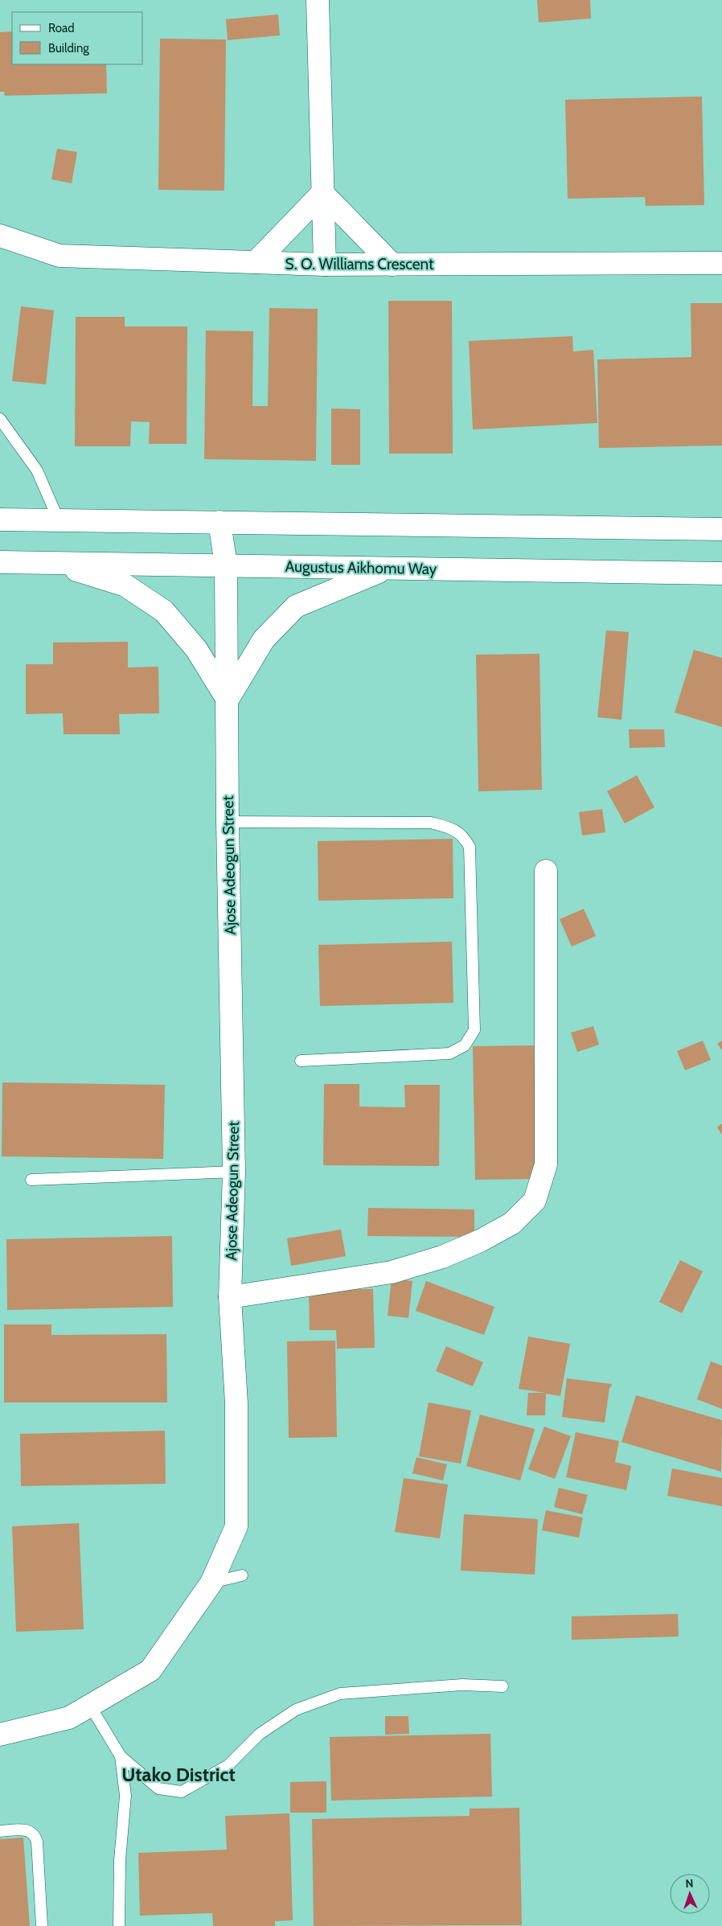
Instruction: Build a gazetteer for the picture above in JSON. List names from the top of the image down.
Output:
{
  "streets": {
    "street": ["S. O. Williams Crescent", "Augustus Aikhomu Way", "Ajose Adeogun Street"]
  },
  "crossings": [
    ["Augustus Aikhomu Way", "Ajose Adeogun Street"]
  ],
  "districts": ["Utako District"],
  "legend": ["Road", "Building"],
  "north": "top"
}
